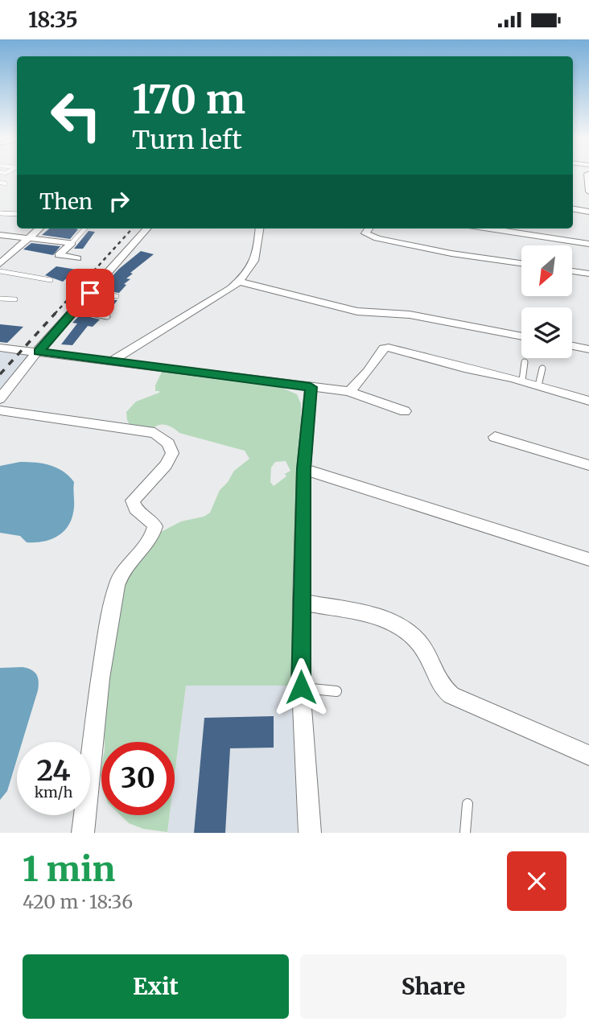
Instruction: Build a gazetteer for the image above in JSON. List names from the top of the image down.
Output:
{
  "north": "bottom left",
  "page": {
    "status": "18:35",
    "turn": ["170 m", "Turn left"],
    "then": "Then",
    "speed": "24 km/h",
    "limit": "30",
    "heading": ["1 min", "420 m · 18:36"],
    "buttons": ["Exit", "Share"]
  }
}
